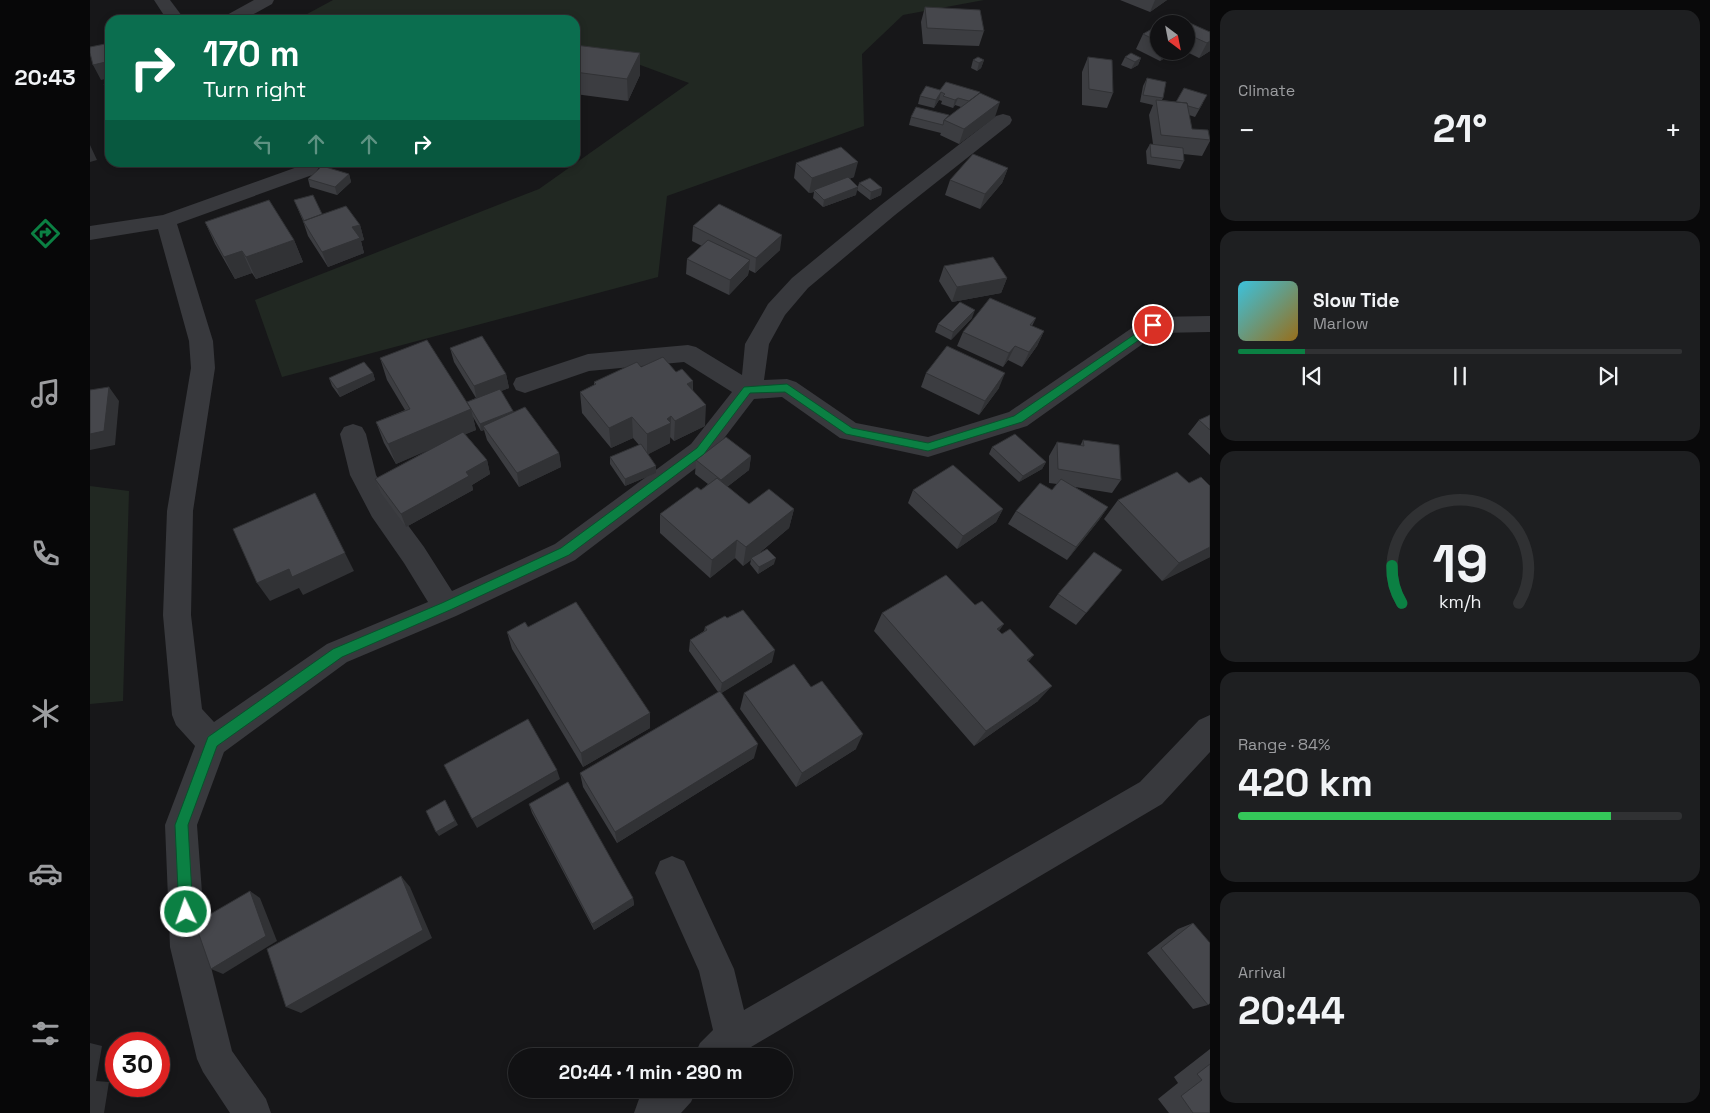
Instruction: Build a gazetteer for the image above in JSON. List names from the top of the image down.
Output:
{
  "north": "bottom right",
  "page": {
    "tabs": "20:43",
    "tile": [
      "Climate",
      ["Range · 84%", "420 km"],
      ["Arrival", "20:44"]
    ],
    "turn": ["170 m", "Turn right"],
    "heat": ["−", "21°", "+"],
    "song": ["Slow Tide", "Marlow"],
    "limit": "30",
    "trip": "20:44 · 1 min · 290 m",
    "gauge": ["19", "km/h"]
  }
}
